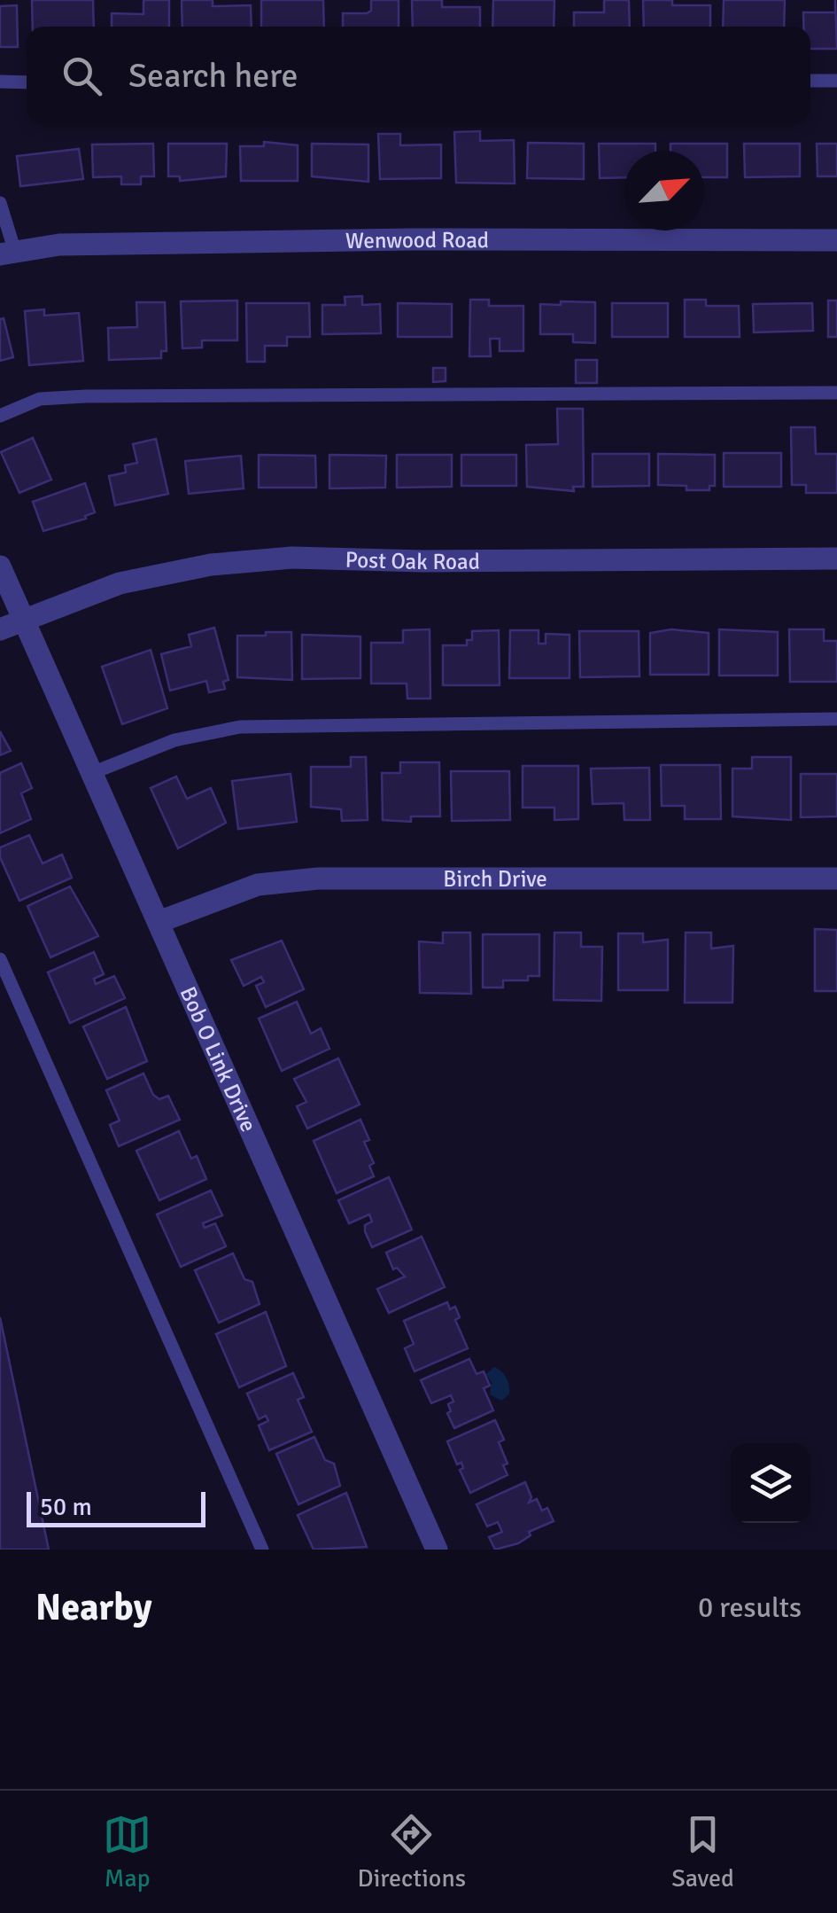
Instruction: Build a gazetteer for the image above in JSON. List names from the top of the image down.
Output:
{
  "streets": {
    "street": [
      "Wenwood Road",
      "Post Oak Road",
      "Birch Drive",
      "Bob O Link Drive"
    ]
  },
  "crossings": [
    ["Post Oak Road", "Bob O Link Drive"],
    ["Birch Drive", "Bob O Link Drive"]
  ],
  "scale_bar": "50 m",
  "north": "top right",
  "page": {
    "search": "Search here",
    "scale": "50 m",
    "heading": ["Nearby", "0 results"],
    "nav": ["Map", "Directions", "Saved"]
  }
}
